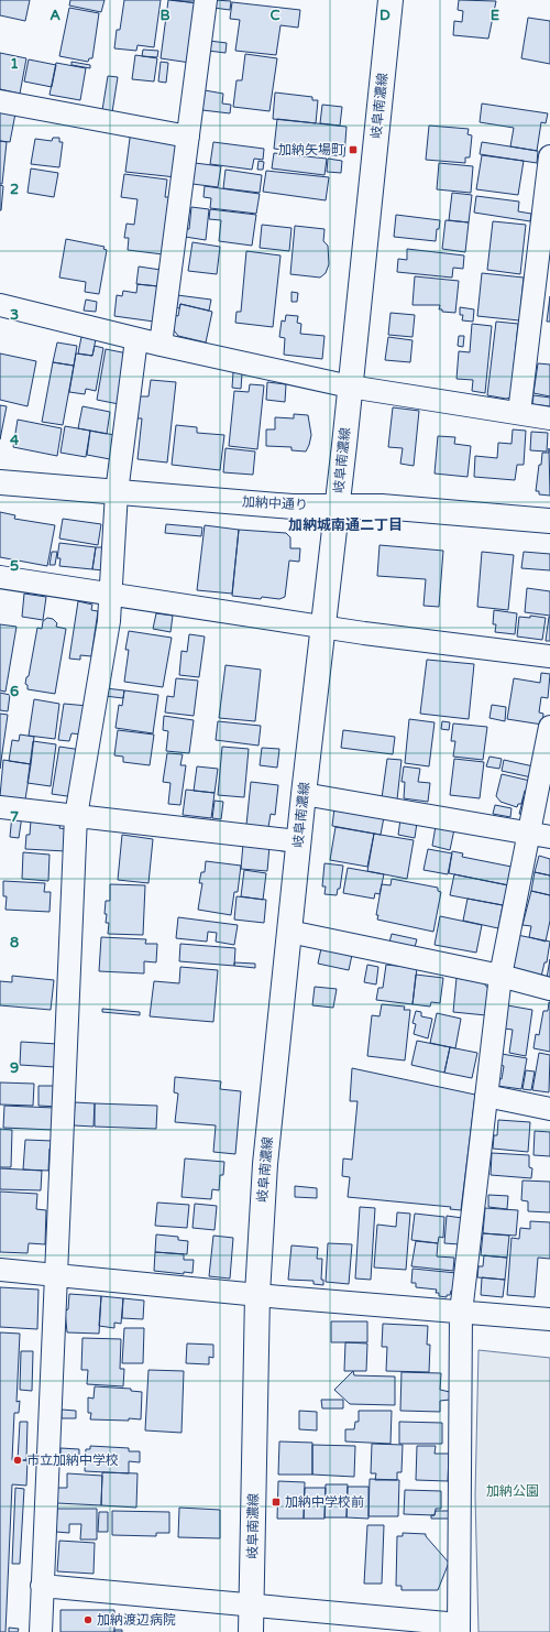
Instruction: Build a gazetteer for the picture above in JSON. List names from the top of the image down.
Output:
{
  "streets": {
    "main road": ["岐阜南濃線", "加納中通り"]
  },
  "crossings": [
    ["岐阜南濃線", "加納中通り"]
  ],
  "districts": ["加納城南通二丁目"],
  "parks": ["加納公園"],
  "places": {
    "transit": ["加納矢場町", "加納中学校前"],
    "other": ["市立加納中学校", "加納渡辺病院"]
  },
  "grid": {
    "columns": [
      "A",
      "B",
      "C",
      "D",
      "E"
    ],
    "rows": [
      "1",
      "2",
      "3",
      "4",
      "5",
      "6",
      "7",
      "8",
      "9"
    ]
  }
}
